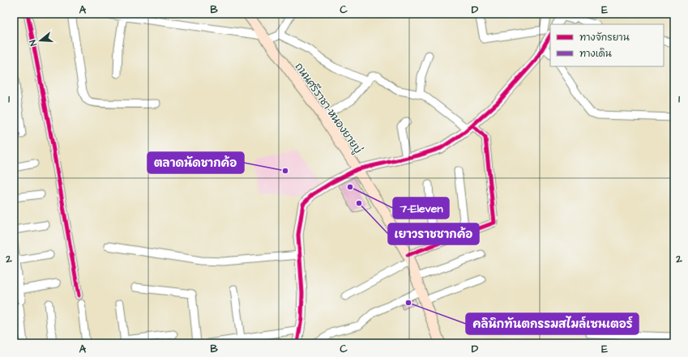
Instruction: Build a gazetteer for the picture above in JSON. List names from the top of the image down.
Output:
{
  "streets": {
    "main road": ["ถนนศรีราชา-หนองยายบู่"]
  },
  "places": [
    "ตลาดนัดชากค้อ",
    "7-Eleven",
    "เยาวราชชากค้อ",
    "คลินิกทันตกรรมสไมล์เซนเตอร์"
  ],
  "legend": ["ทางจักรยาน", "ทางเดิน"],
  "north": "left",
  "grid": {
    "columns": [
      "A",
      "B",
      "C",
      "D",
      "E"
    ],
    "rows": ["1", "2"]
  }
}
